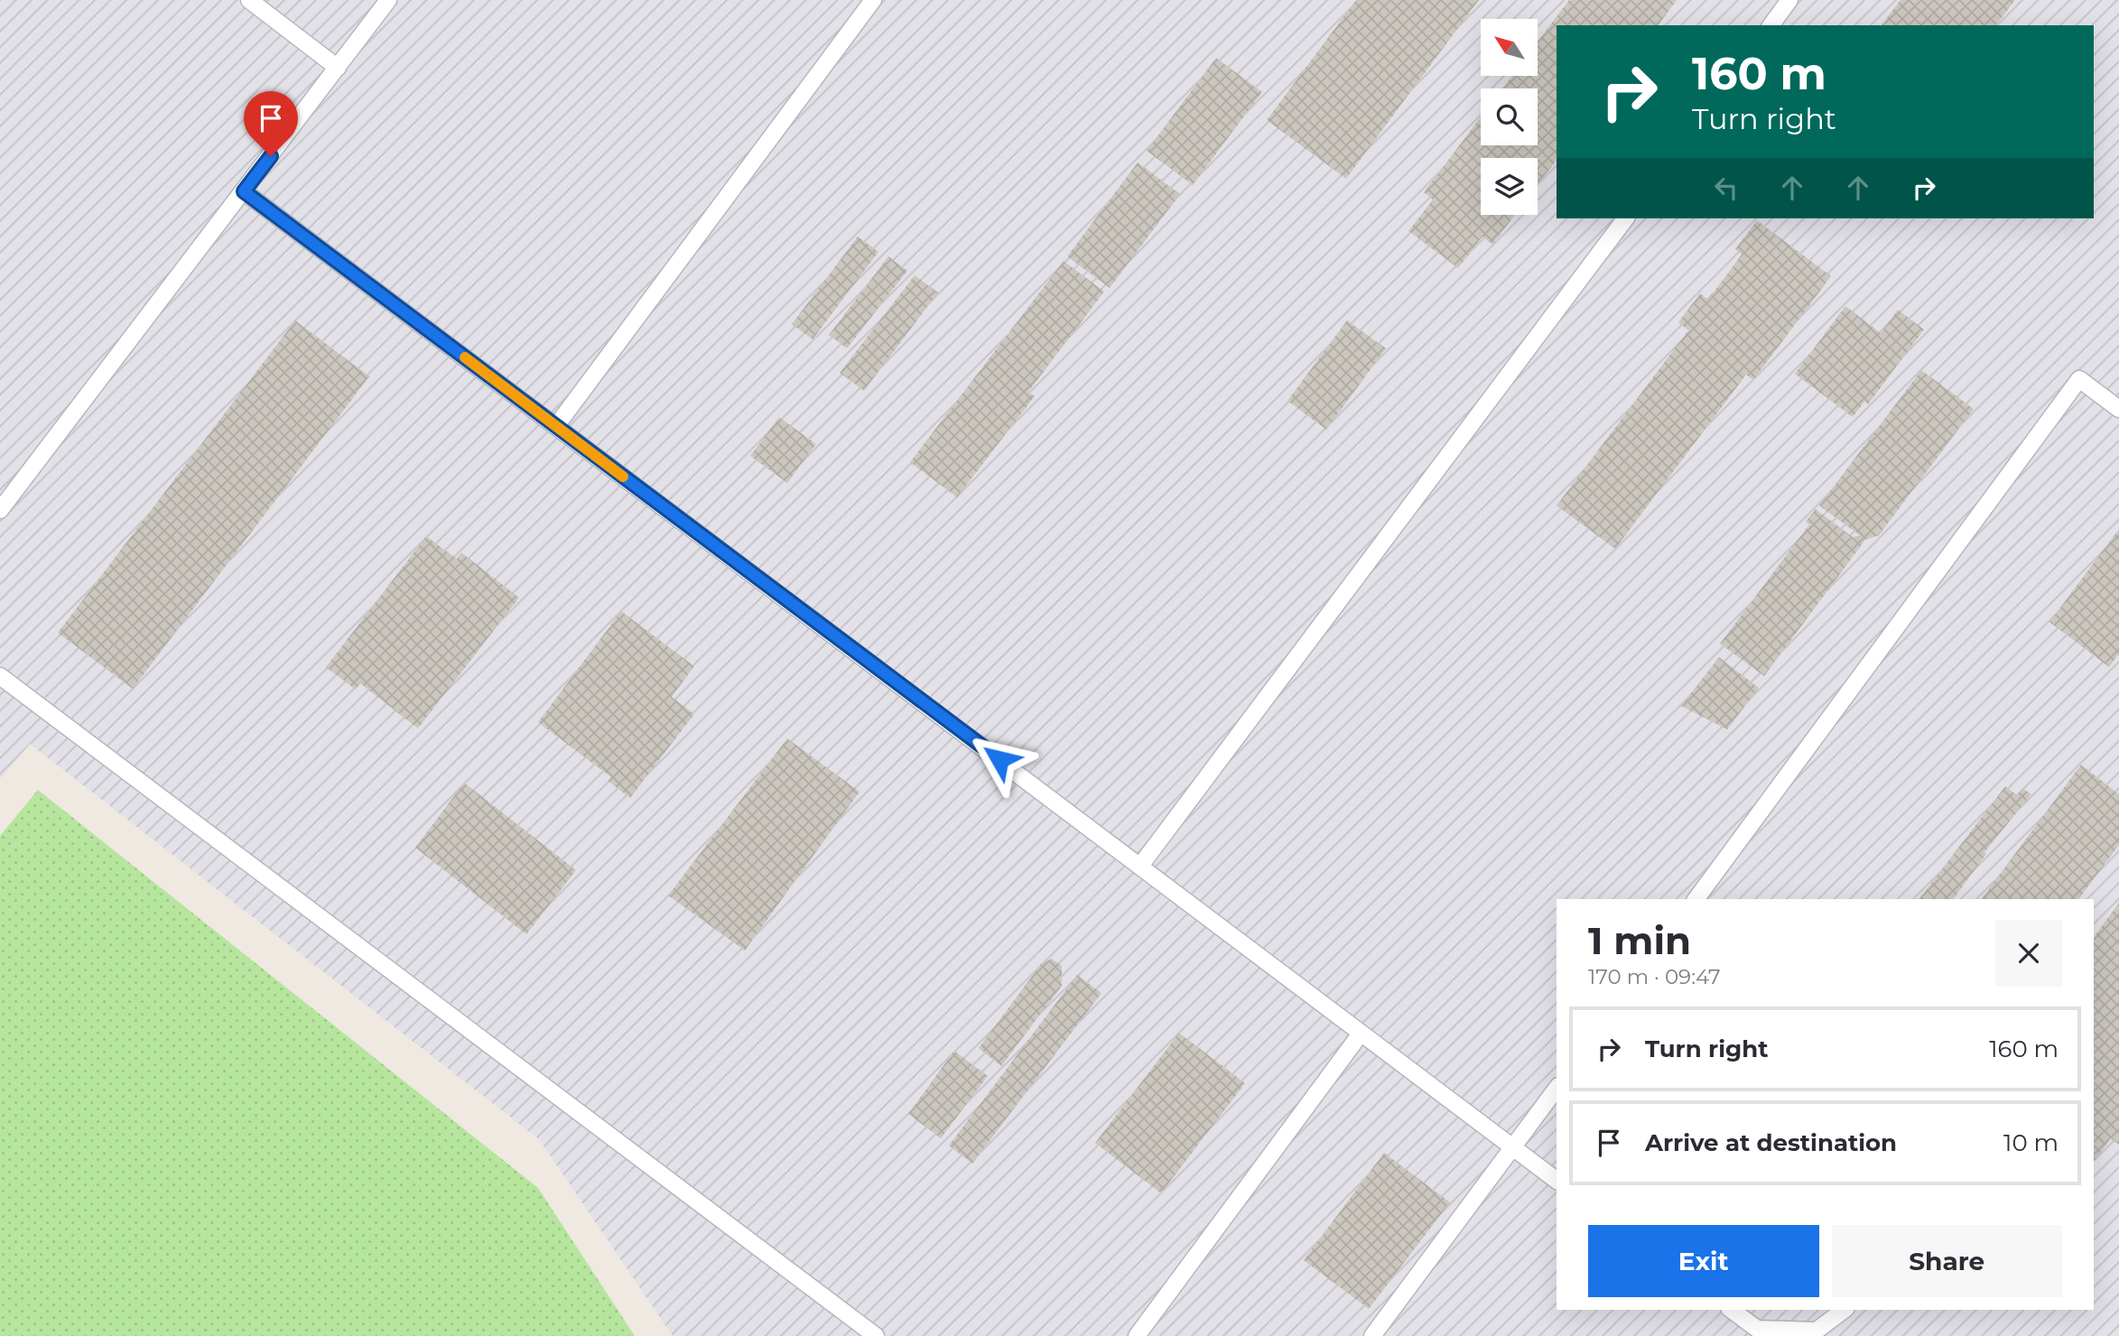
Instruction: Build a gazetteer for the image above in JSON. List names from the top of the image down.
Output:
{
  "north": "top left",
  "page": {
    "turn": ["160 m", "Turn right"],
    "heading": ["1 min", "170 m · 09:47"],
    "list": [
      {
        "name": "Turn right",
        "value": "160 m"
      },
      {
        "name": "Arrive at destination",
        "value": "10 m"
      }
    ],
    "buttons": ["Exit", "Share"]
  }
}
